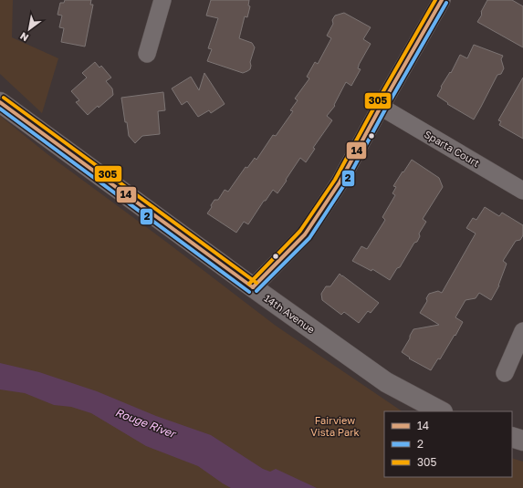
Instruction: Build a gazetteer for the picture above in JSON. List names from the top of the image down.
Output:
{
  "streets": {
    "main road": ["14th Avenue"],
    "street": ["Sparta Court"]
  },
  "water": ["Rouge River"],
  "parks": ["Fairview Vista Park"],
  "lines": ["transit line 14", "transit line 305", "transit line 2"],
  "legend": ["14", "2", "305"],
  "north": "bottom left"
}
